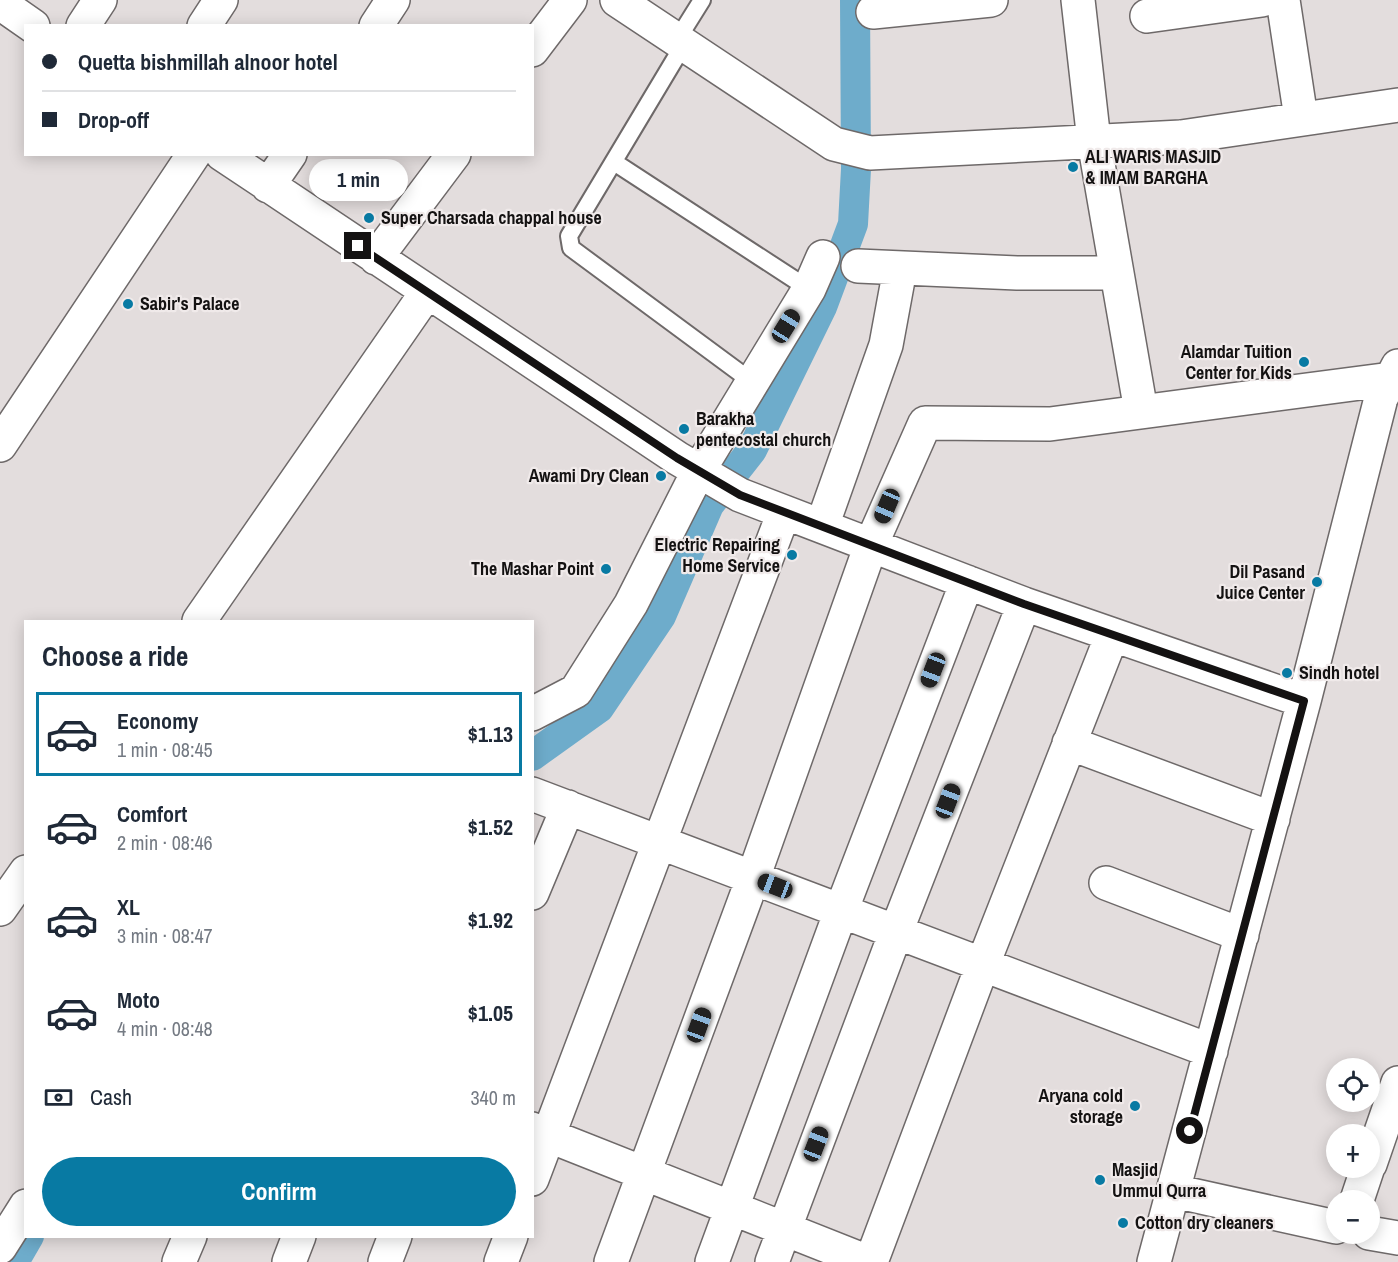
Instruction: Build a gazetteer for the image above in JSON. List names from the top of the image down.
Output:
{
  "places": [
    "ALI WARIS MASJID & IMAM BARGHA",
    "Super Charsada chappal house",
    "Sabir's Palace",
    "Alamdar Tuition Center for Kids",
    "Barakha pentecostal church",
    "Awami Dry Clean",
    "Electric Repairing Home Service",
    "The Mashar Point",
    "Dil Pasand Juice Center",
    "Sindh hotel",
    "Aryana cold storage",
    "Masjid Ummul Qurra",
    "Cotton dry cleaners"
  ],
  "page": {
    "banner": ["Quetta bishmillah alnoor hotel", "Drop-off"],
    "bubble": "1 min",
    "heading": "Choose a ride",
    "list": [
      {
        "name": "Economy",
        "note": "1 min · 08:45",
        "value": "$1.13"
      },
      {
        "name": "Comfort",
        "note": "2 min · 08:46",
        "value": "$1.52"
      },
      {
        "name": "XL",
        "note": "3 min · 08:47",
        "value": "$1.92"
      },
      {
        "name": "Moto",
        "note": "4 min · 08:48",
        "value": "$1.05"
      }
    ],
    "map_buttons": ["+", "−"],
    "pay": ["Cash", "340 m"],
    "buttons": "Confirm"
  }
}
